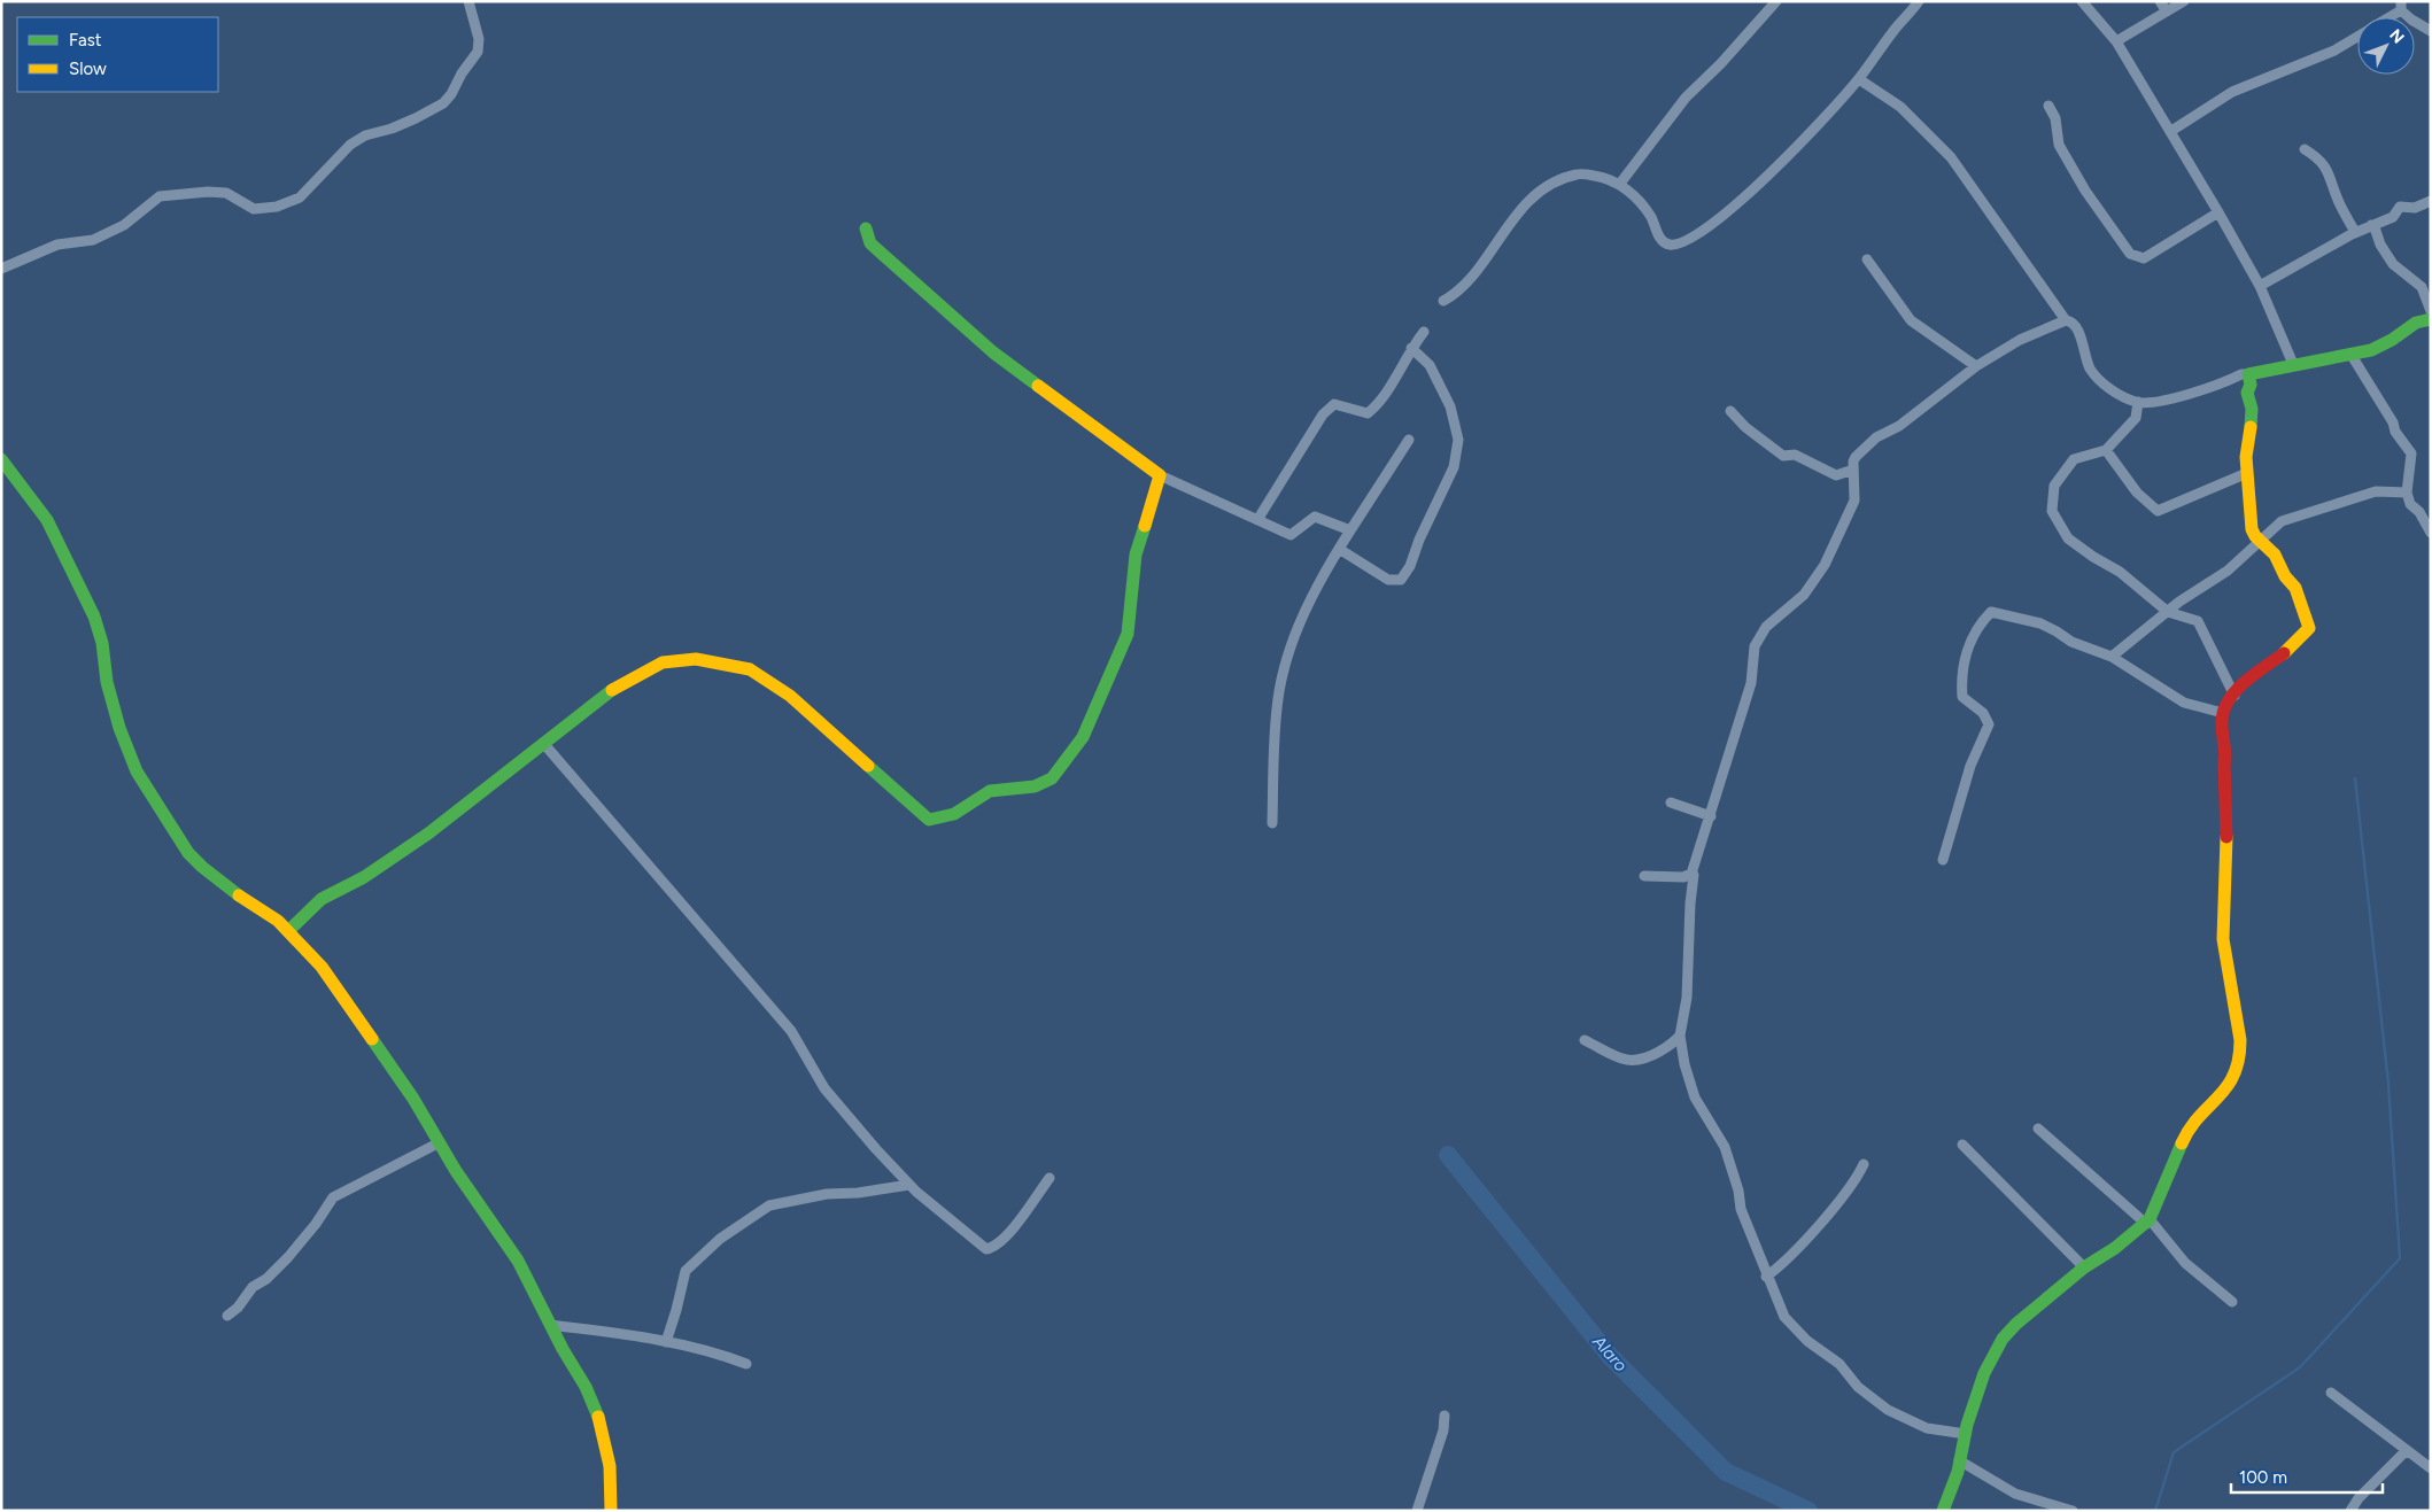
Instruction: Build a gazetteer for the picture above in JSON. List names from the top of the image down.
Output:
{
  "water": ["Alaro"],
  "legend": ["Fast", "Slow"],
  "scale_bar": "100 m",
  "north": "top right"
}
